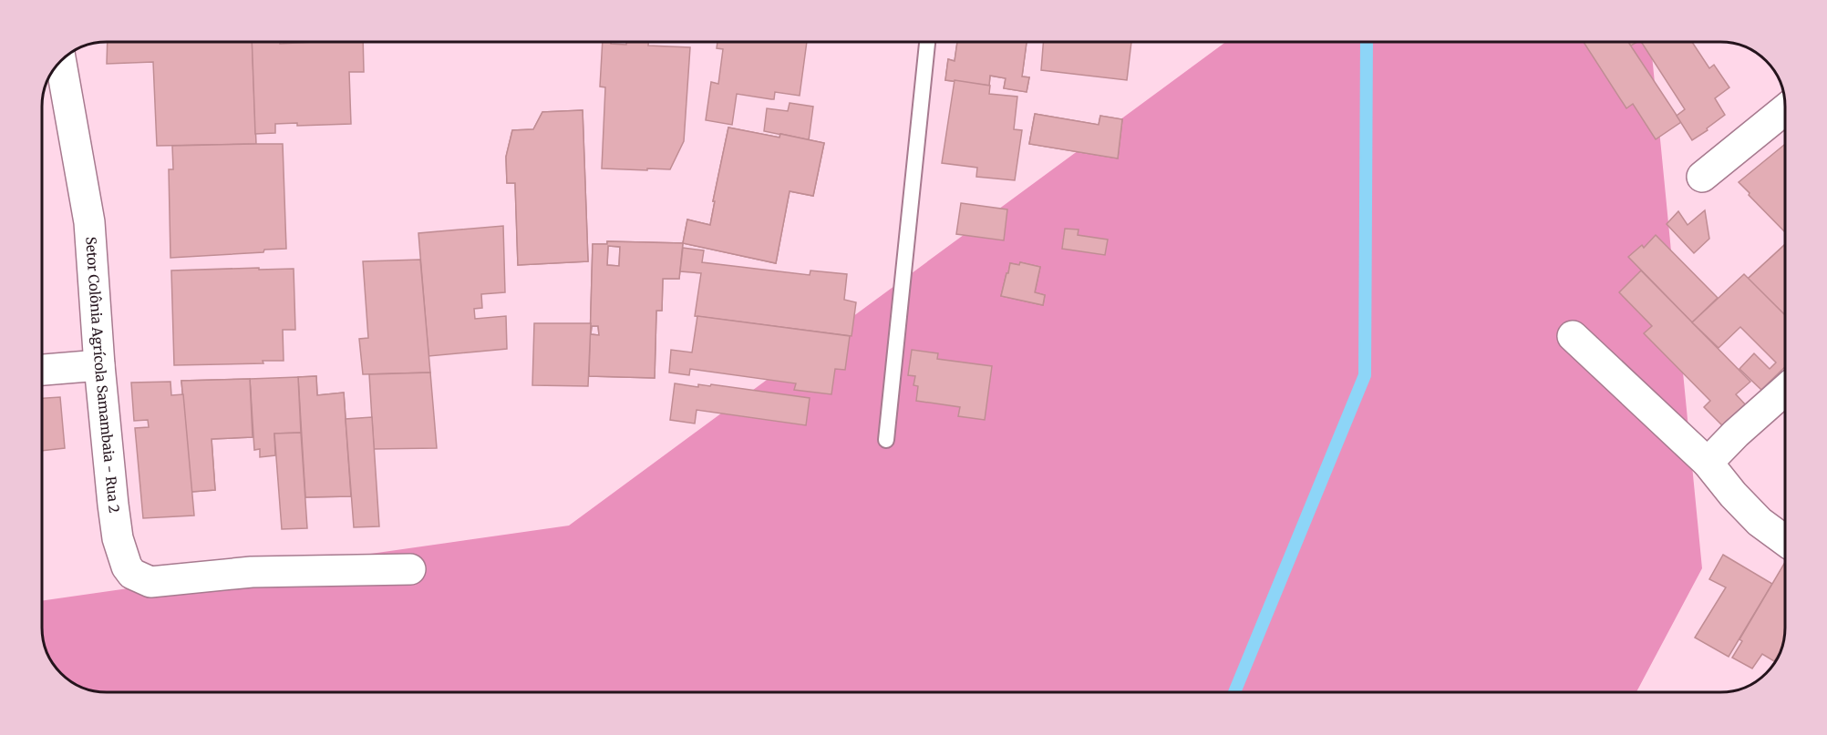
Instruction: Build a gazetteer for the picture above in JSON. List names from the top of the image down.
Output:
{
  "streets": {
    "street": ["Setor Colônia Agrícola Samambaia - Rua 2"]
  }
}
